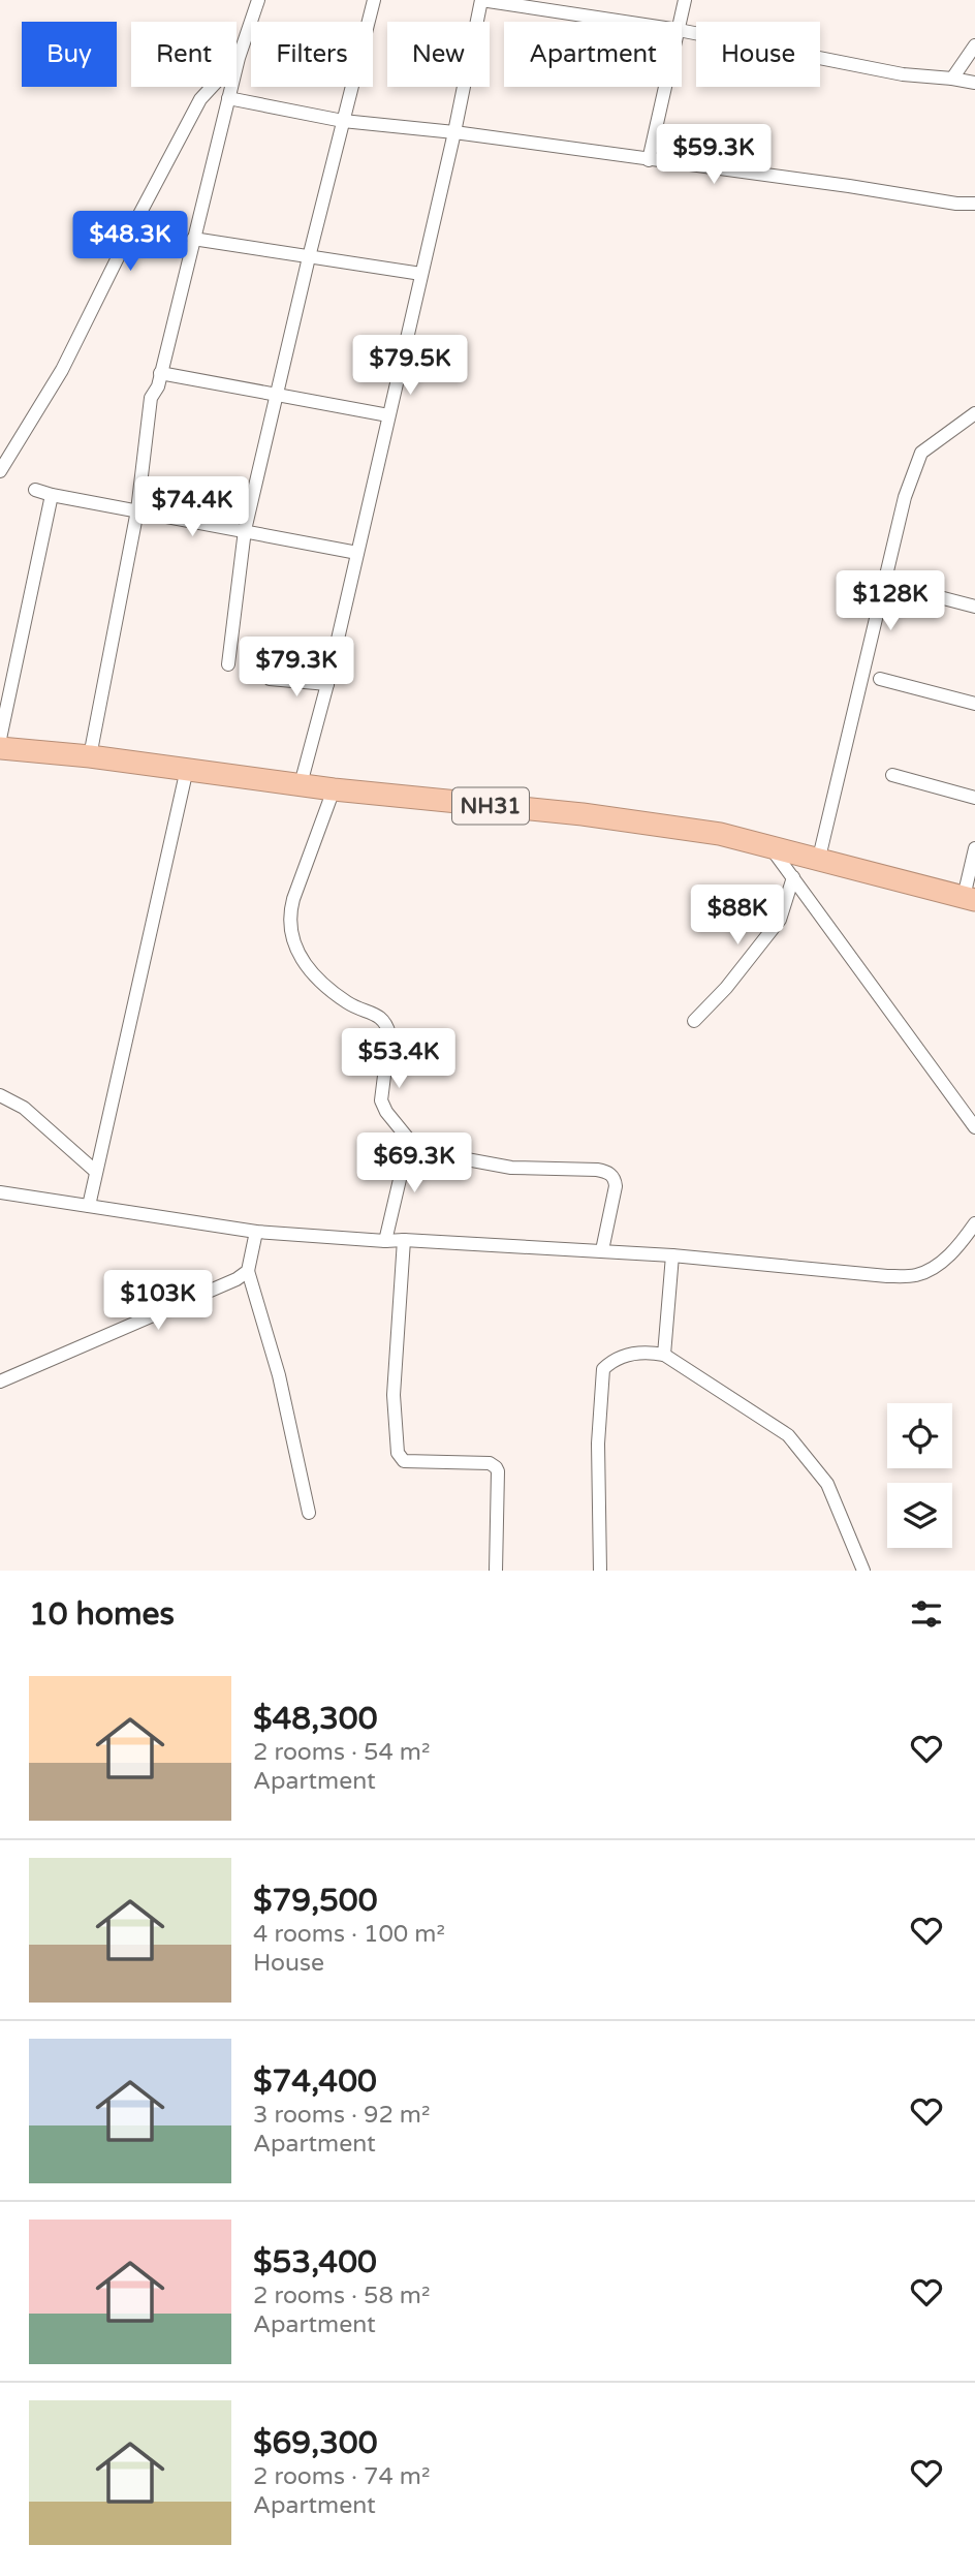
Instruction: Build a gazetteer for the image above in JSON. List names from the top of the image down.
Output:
{
  "streets": {
    "highway": ["NH31"]
  },
  "page": {
    "chip": [
      "Buy",
      "Rent",
      "Filters",
      "New",
      "Apartment",
      "House"
    ],
    "price": [
      "$59.3K",
      "$48.3K",
      "$79.5K",
      "$74.4K",
      "$128K",
      "$79.3K",
      "$88K",
      "$53.4K",
      "$69.3K",
      "$103K"
    ],
    "heading": "10 homes",
    "list": [
      {
        "name": "$48,300",
        "note": "2 rooms · 54 m² · Apartment"
      },
      {
        "name": "$79,500",
        "note": "4 rooms · 100 m² · House"
      },
      {
        "name": "$74,400",
        "note": "3 rooms · 92 m² · Apartment"
      },
      {
        "name": "$53,400",
        "note": "2 rooms · 58 m² · Apartment"
      },
      {
        "name": "$69,300",
        "note": "2 rooms · 74 m² · Apartment"
      }
    ]
  }
}
